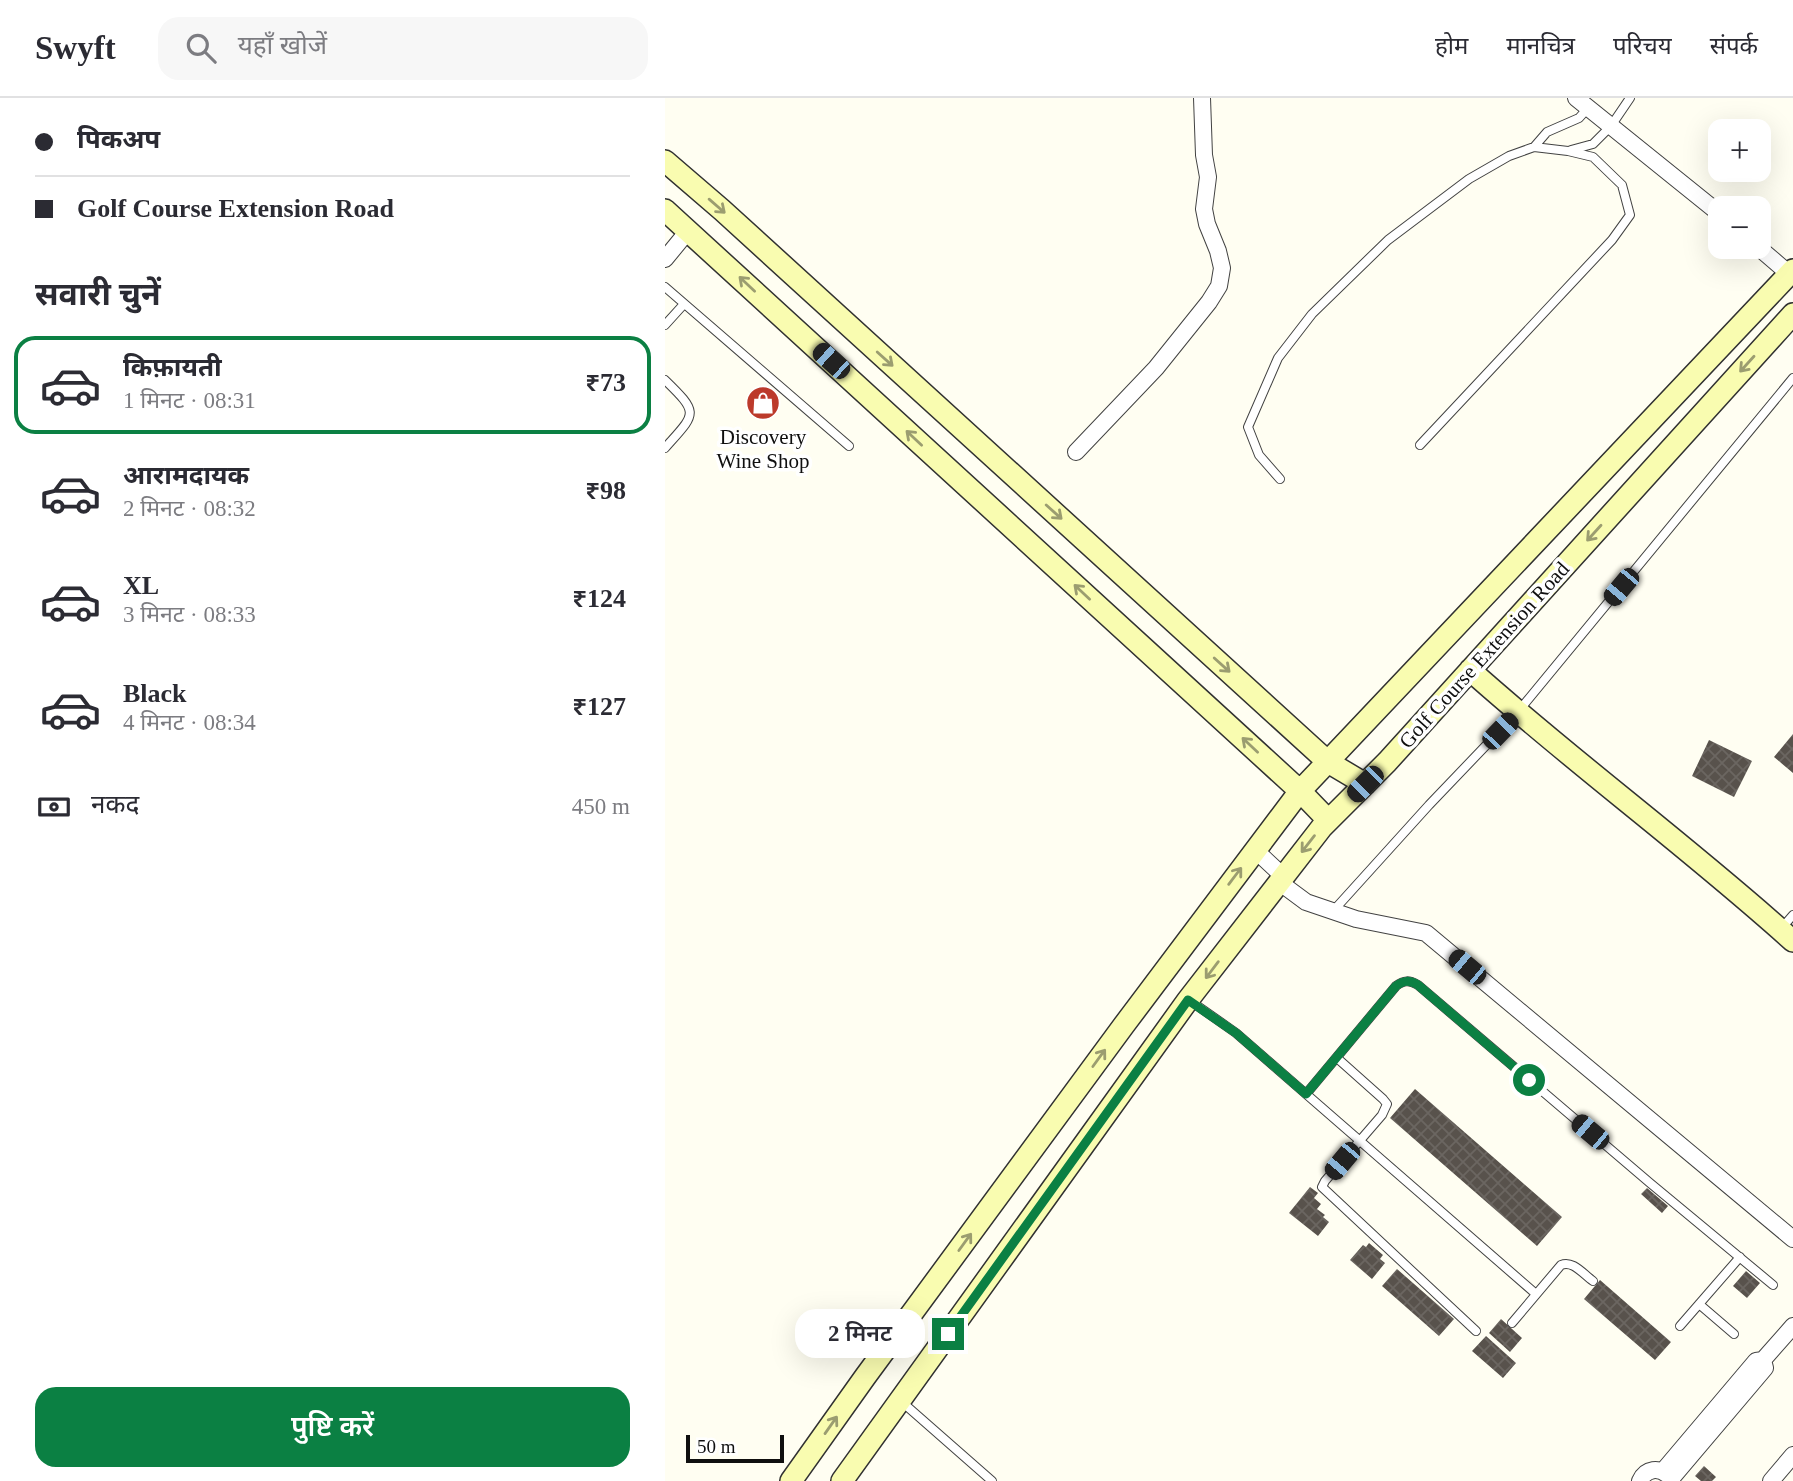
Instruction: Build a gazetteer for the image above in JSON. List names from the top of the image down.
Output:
{
  "streets": {
    "main road": ["Golf Course Extension Road"]
  },
  "places": {
    "shop": ["Discovery Wine Shop"]
  },
  "scale_bar": "50 m",
  "page": {
    "header": "Swyft",
    "search": "यहाँ खोजें",
    "nav": [
      "होम",
      "मानचित्र",
      "परिचय",
      "संपर्क"
    ],
    "banner": ["पिकअप", "Golf Course Extension Road"],
    "map_buttons": ["+", "−"],
    "heading": "सवारी चुनें",
    "list": [
      {
        "name": "किफ़ायती",
        "note": "1 मिनट · 08:31",
        "value": "₹73"
      },
      {
        "name": "आरामदायक",
        "note": "2 मिनट · 08:32",
        "value": "₹98"
      },
      {
        "name": "XL",
        "note": "3 मिनट · 08:33",
        "value": "₹124"
      },
      {
        "name": "Black",
        "note": "4 मिनट · 08:34",
        "value": "₹127"
      }
    ],
    "pay": ["नकद", "450 m"],
    "bubble": "2 मिनट",
    "buttons": "पुष्टि करें",
    "scale": "50 m"
  }
}
